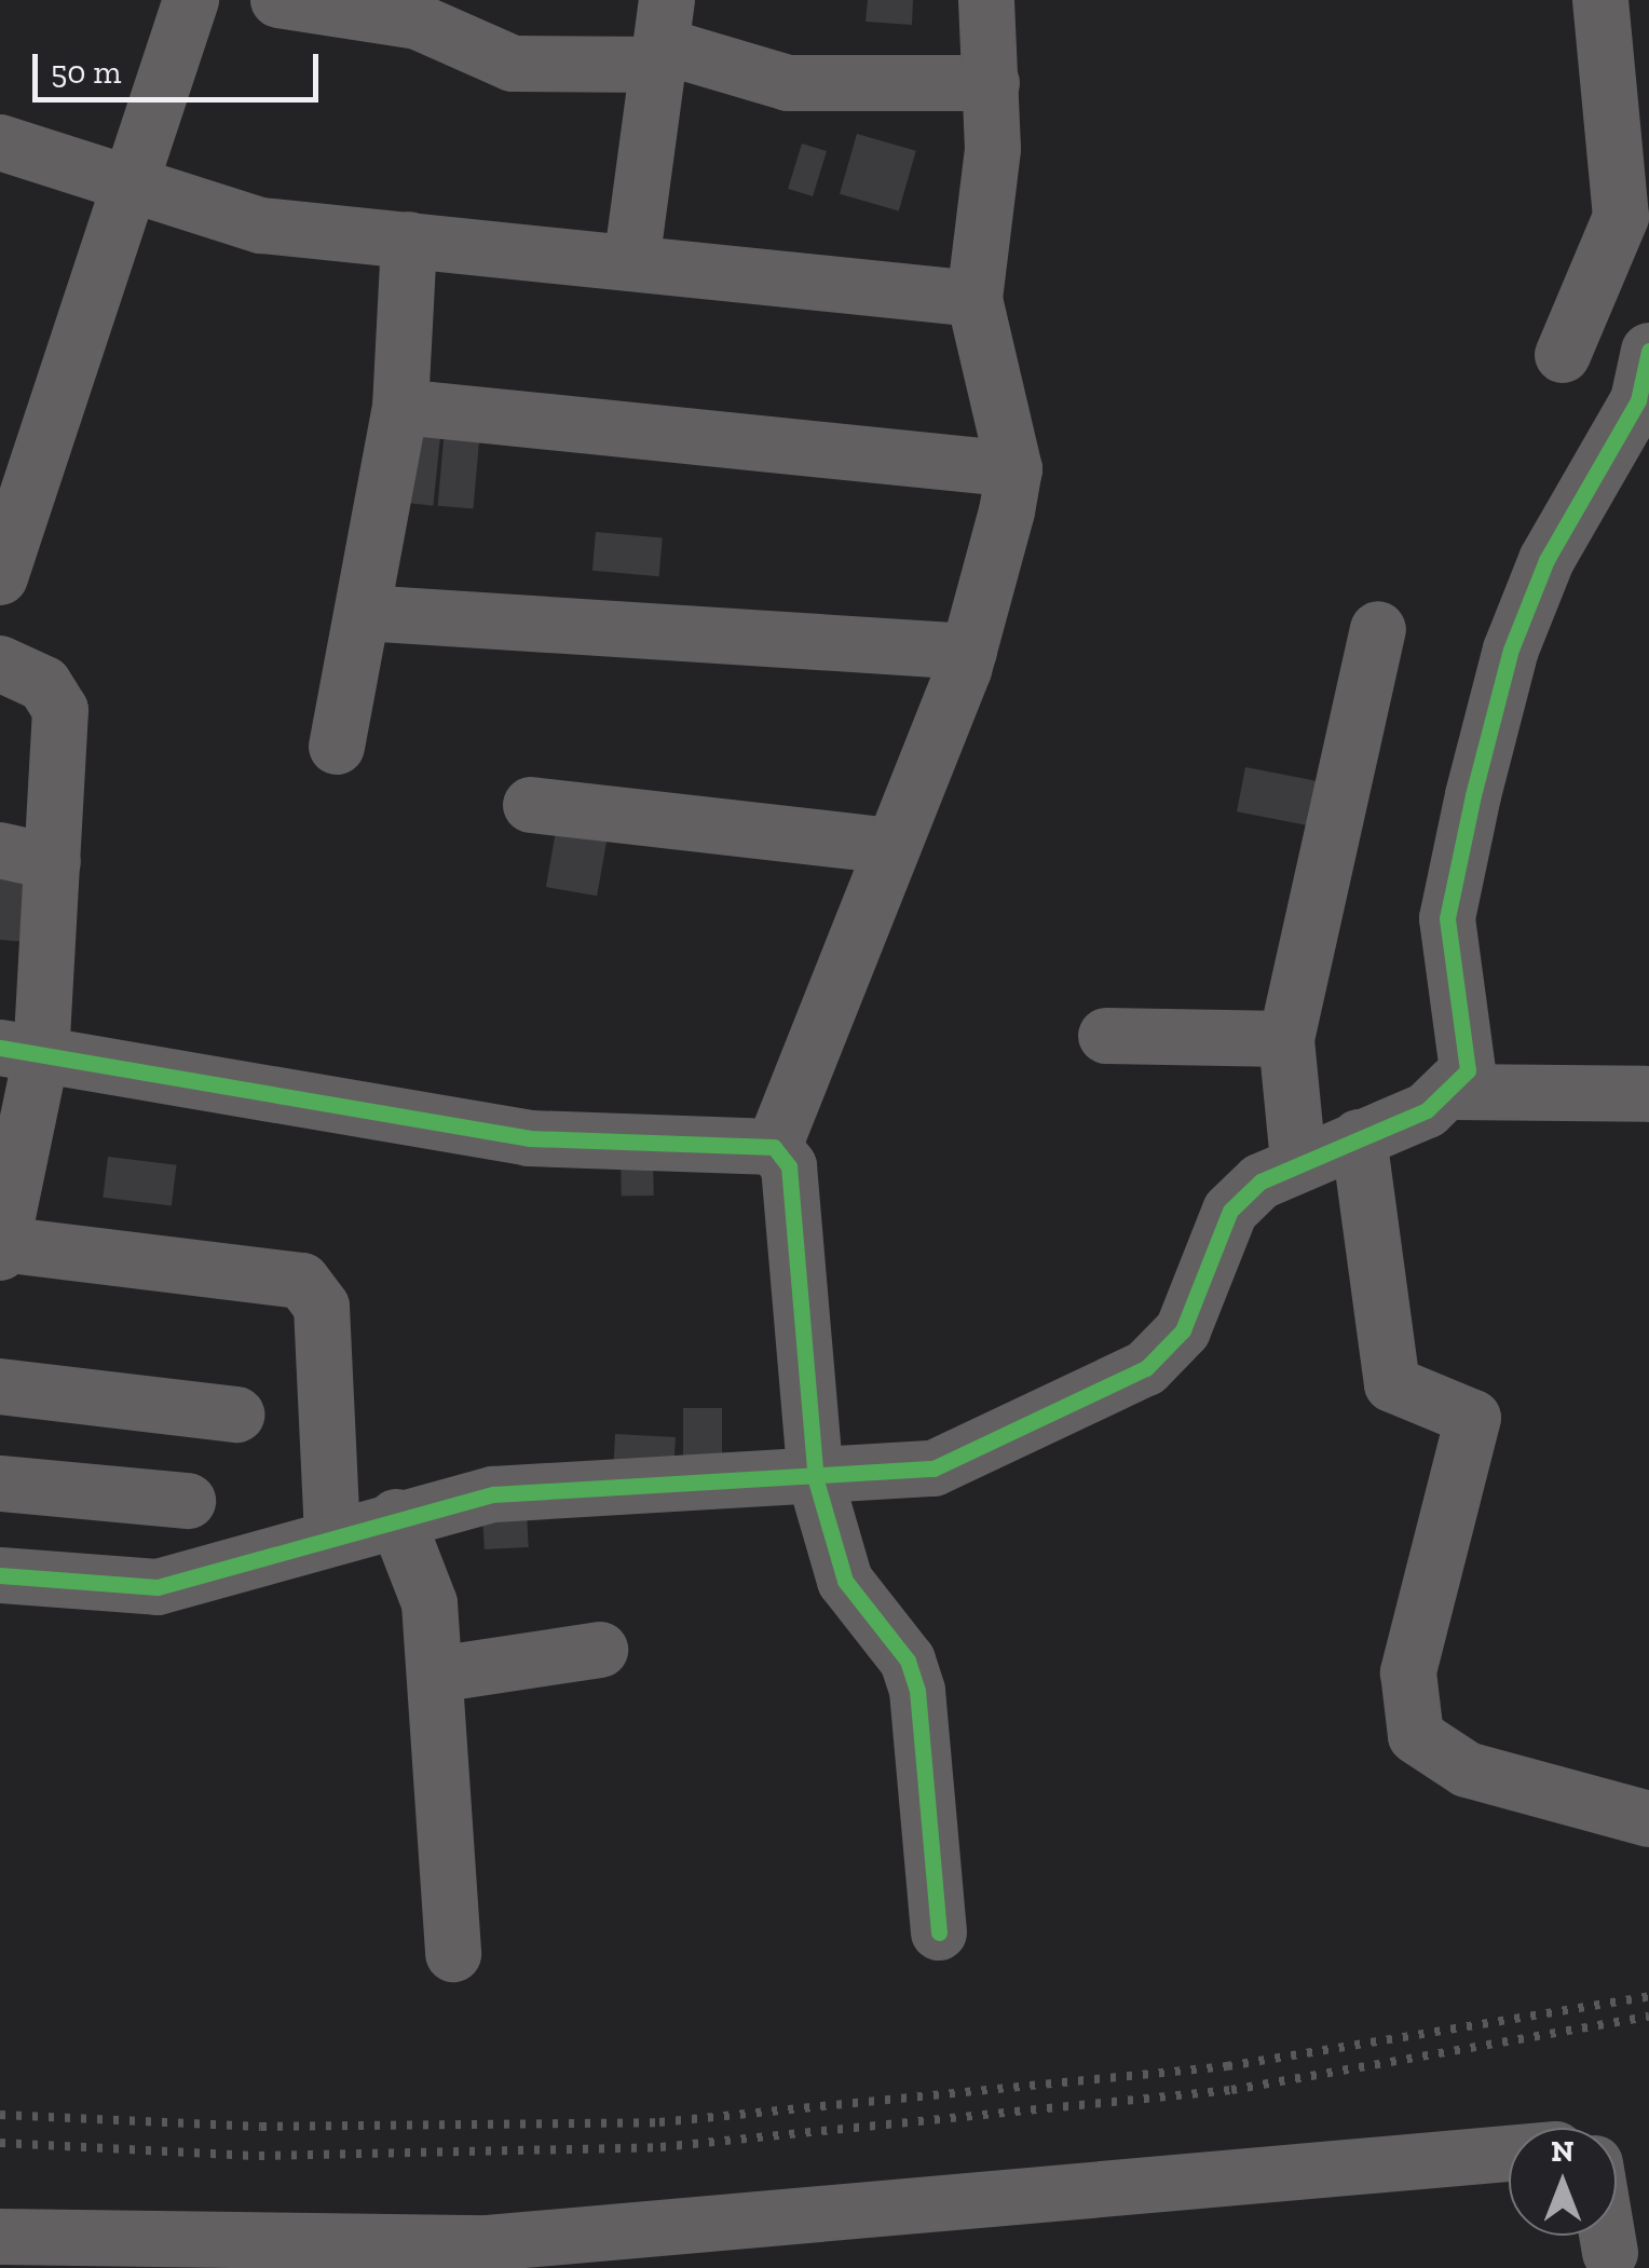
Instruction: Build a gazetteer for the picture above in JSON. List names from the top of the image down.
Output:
{
  "scale_bar": "50 m",
  "north": "top"
}
